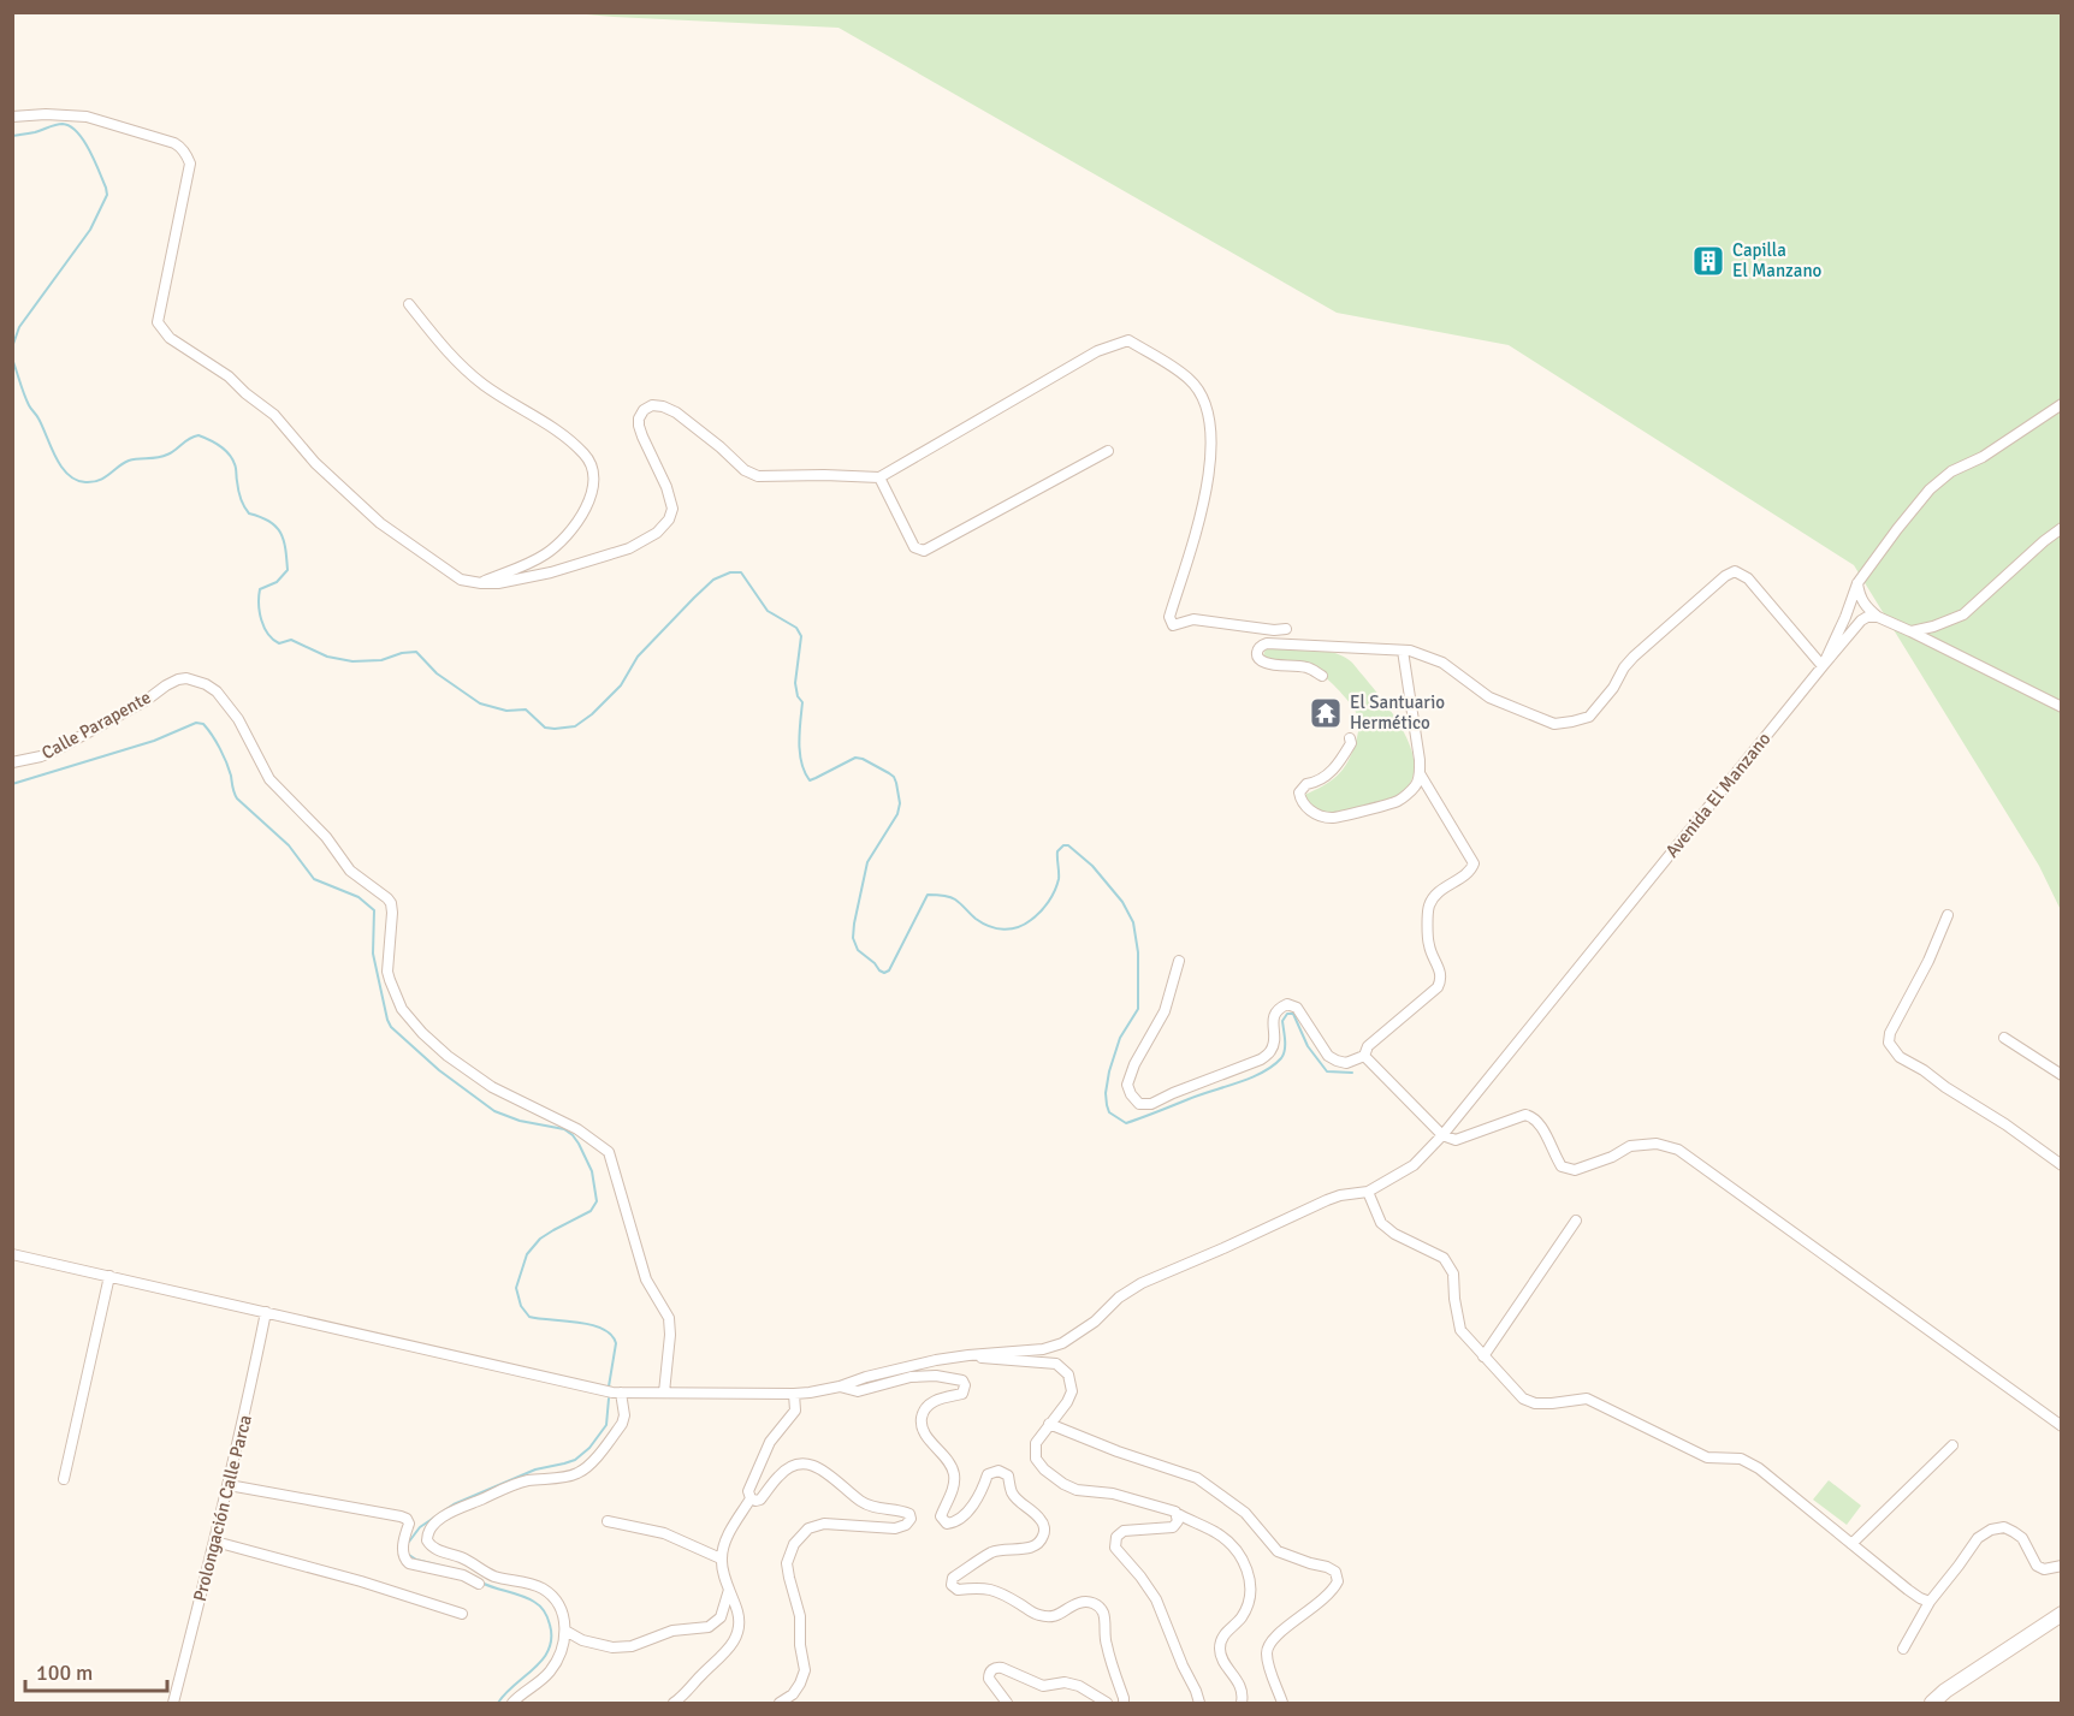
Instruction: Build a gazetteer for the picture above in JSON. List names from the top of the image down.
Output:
{
  "streets": {
    "street": ["Calle Parapente", "Avenida El Manzano", "Prolongación Calle Parca"]
  },
  "places": {
    "building": ["Capilla El Manzano"],
    "temple": ["El Santuario Hermético"]
  },
  "scale_bar": "100 m"
}
